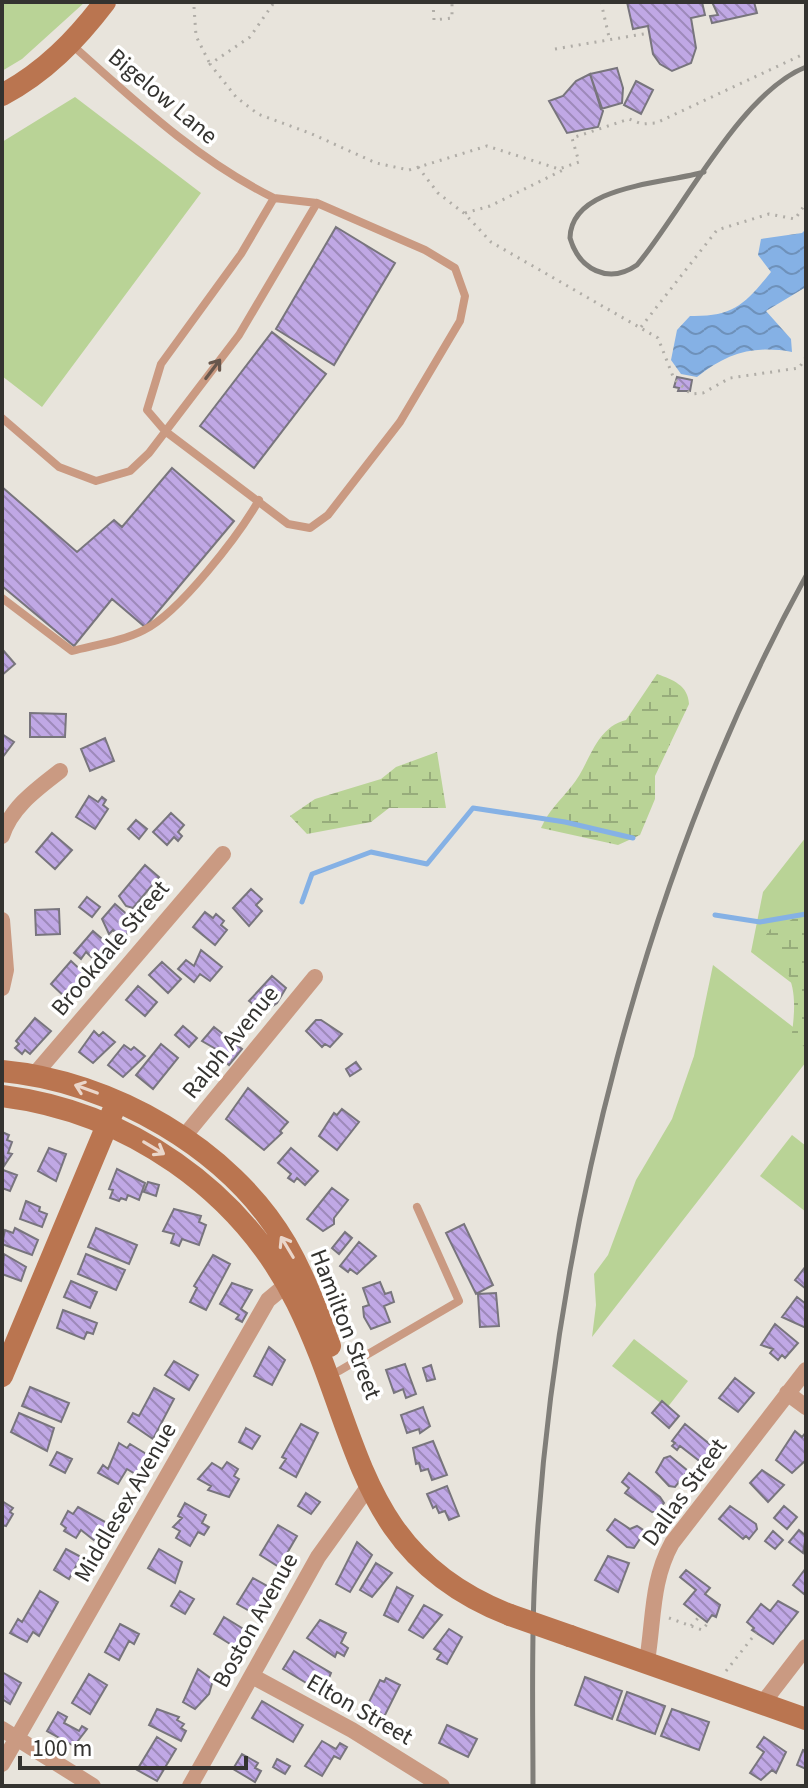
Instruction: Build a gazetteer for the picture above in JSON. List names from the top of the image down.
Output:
{
  "streets": {
    "main road": ["Hamilton Street"],
    "street": [
      "Brookdale Street",
      "Ralph Avenue",
      "Dallas Street",
      "Middlesex Avenue",
      "Boston Avenue",
      "Elton Street"
    ],
    "lane": ["Bigelow Lane"]
  },
  "crossings": [
    ["Brookdale Street", "Hamilton Street"],
    ["Ralph Avenue", "Hamilton Street"],
    ["Hamilton Street", "Dallas Street"],
    ["Hamilton Street", "Middlesex Avenue"],
    ["Hamilton Street", "Boston Avenue"],
    ["Boston Avenue", "Elton Street"]
  ],
  "scale_bar": "100 m"
}
